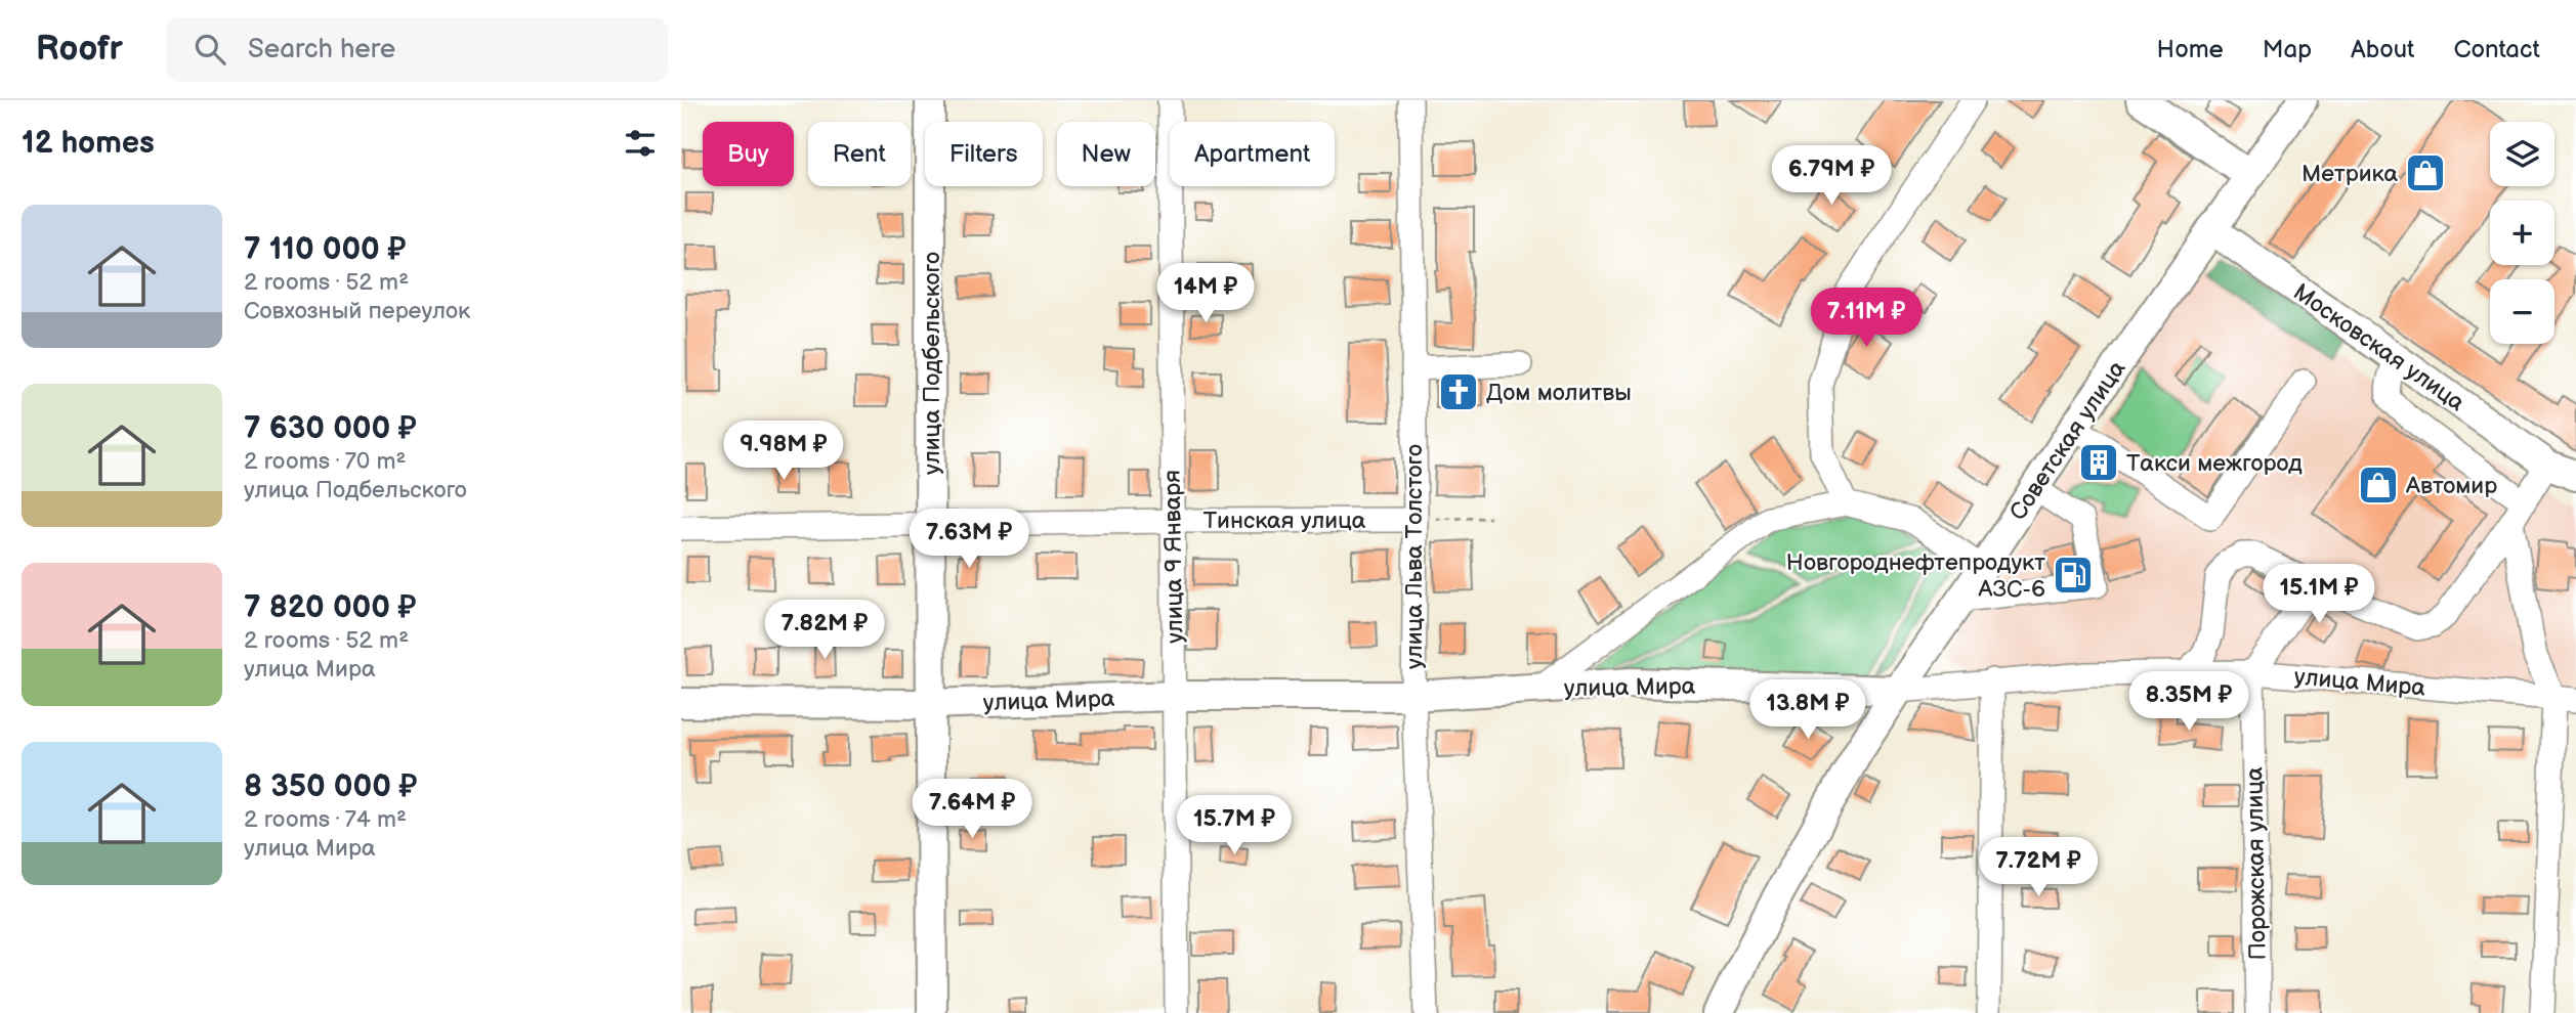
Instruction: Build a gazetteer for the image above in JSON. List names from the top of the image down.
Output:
{
  "streets": {
    "main road": [
      "Московская улица",
      "улица Подбельского",
      "Советская улица",
      "улица Мира"
    ],
    "street": [
      "Тинская улица",
      "улица 9 Января",
      "улица Льва Толстого",
      "Порожская улица"
    ]
  },
  "crossings": [
    ["Московская улица", "Советская улица"],
    ["улица Подбельского", "Тинская улица"],
    ["улица Подбельского", "улица Мира"],
    ["Советская улица", "улица Мира"],
    ["Тинская улица", "улица 9 Января"],
    ["Тинская улица", "улица Льва Толстого"],
    ["улица 9 Января", "улица Мира"],
    ["улица Льва Толстого", "улица Мира"],
    ["улица Мира", "Порожская улица"]
  ],
  "places": {
    "shop": ["Метрика", "Автомир"],
    "church": ["Дом молитвы"],
    "building": ["Такси межгород"],
    "fuel station": ["Новгороднефтепродукт АЗС-6"]
  },
  "page": {
    "header": "Roofr",
    "search": "Search here",
    "nav": [
      "Home",
      "Map",
      "About",
      "Contact"
    ],
    "heading": "12 homes",
    "map_buttons": ["+", "−"],
    "chip": [
      "Buy",
      "Rent",
      "Filters",
      "New",
      "Apartment"
    ],
    "price": [
      "6.79M ₽",
      "14M ₽",
      "7.11M ₽",
      "9.98M ₽",
      "7.63M ₽",
      "15.1M ₽",
      "7.82M ₽",
      "8.35M ₽",
      "13.8M ₽",
      "7.64M ₽",
      "15.7M ₽",
      "7.72M ₽"
    ],
    "list": [
      {
        "name": "7 110 000 ₽",
        "note": "2 rooms · 52 m² · Совхозный переулок"
      },
      {
        "name": "7 630 000 ₽",
        "note": "2 rooms · 70 m² · улица Подбельского"
      },
      {
        "name": "7 820 000 ₽",
        "note": "2 rooms · 52 m² · улица Мира"
      },
      {
        "name": "8 350 000 ₽",
        "note": "2 rooms · 74 m² · улица Мира"
      }
    ]
  }
}
